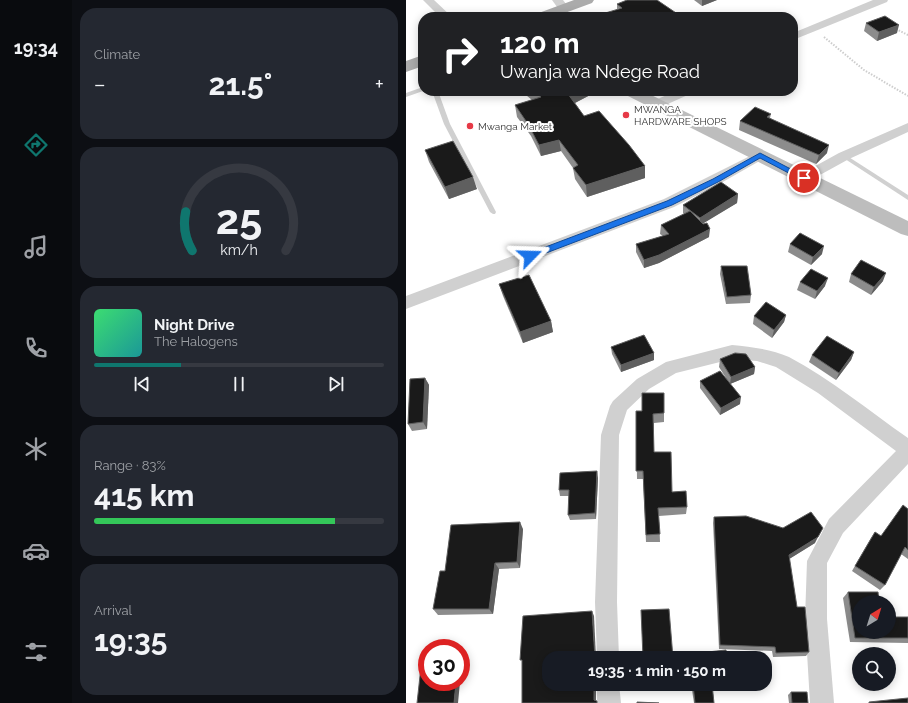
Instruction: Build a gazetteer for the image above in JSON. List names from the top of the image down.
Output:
{
  "places": ["MWANGA HARDWARE SHOPS", "Mwanga Market"],
  "north": "top right",
  "page": {
    "tabs": "19:34",
    "tile": [
      "Climate",
      ["Range · 83%", "415 km"],
      ["Arrival", "19:35"]
    ],
    "turn": ["120 m", "Uwanja wa Ndege Road"],
    "heat": ["−", "21.5°", "+"],
    "song": ["Night Drive", "The Halogens"],
    "limit": "30",
    "trip": "19:35 · 1 min · 150 m",
    "gauge": ["25", "km/h"]
  }
}
